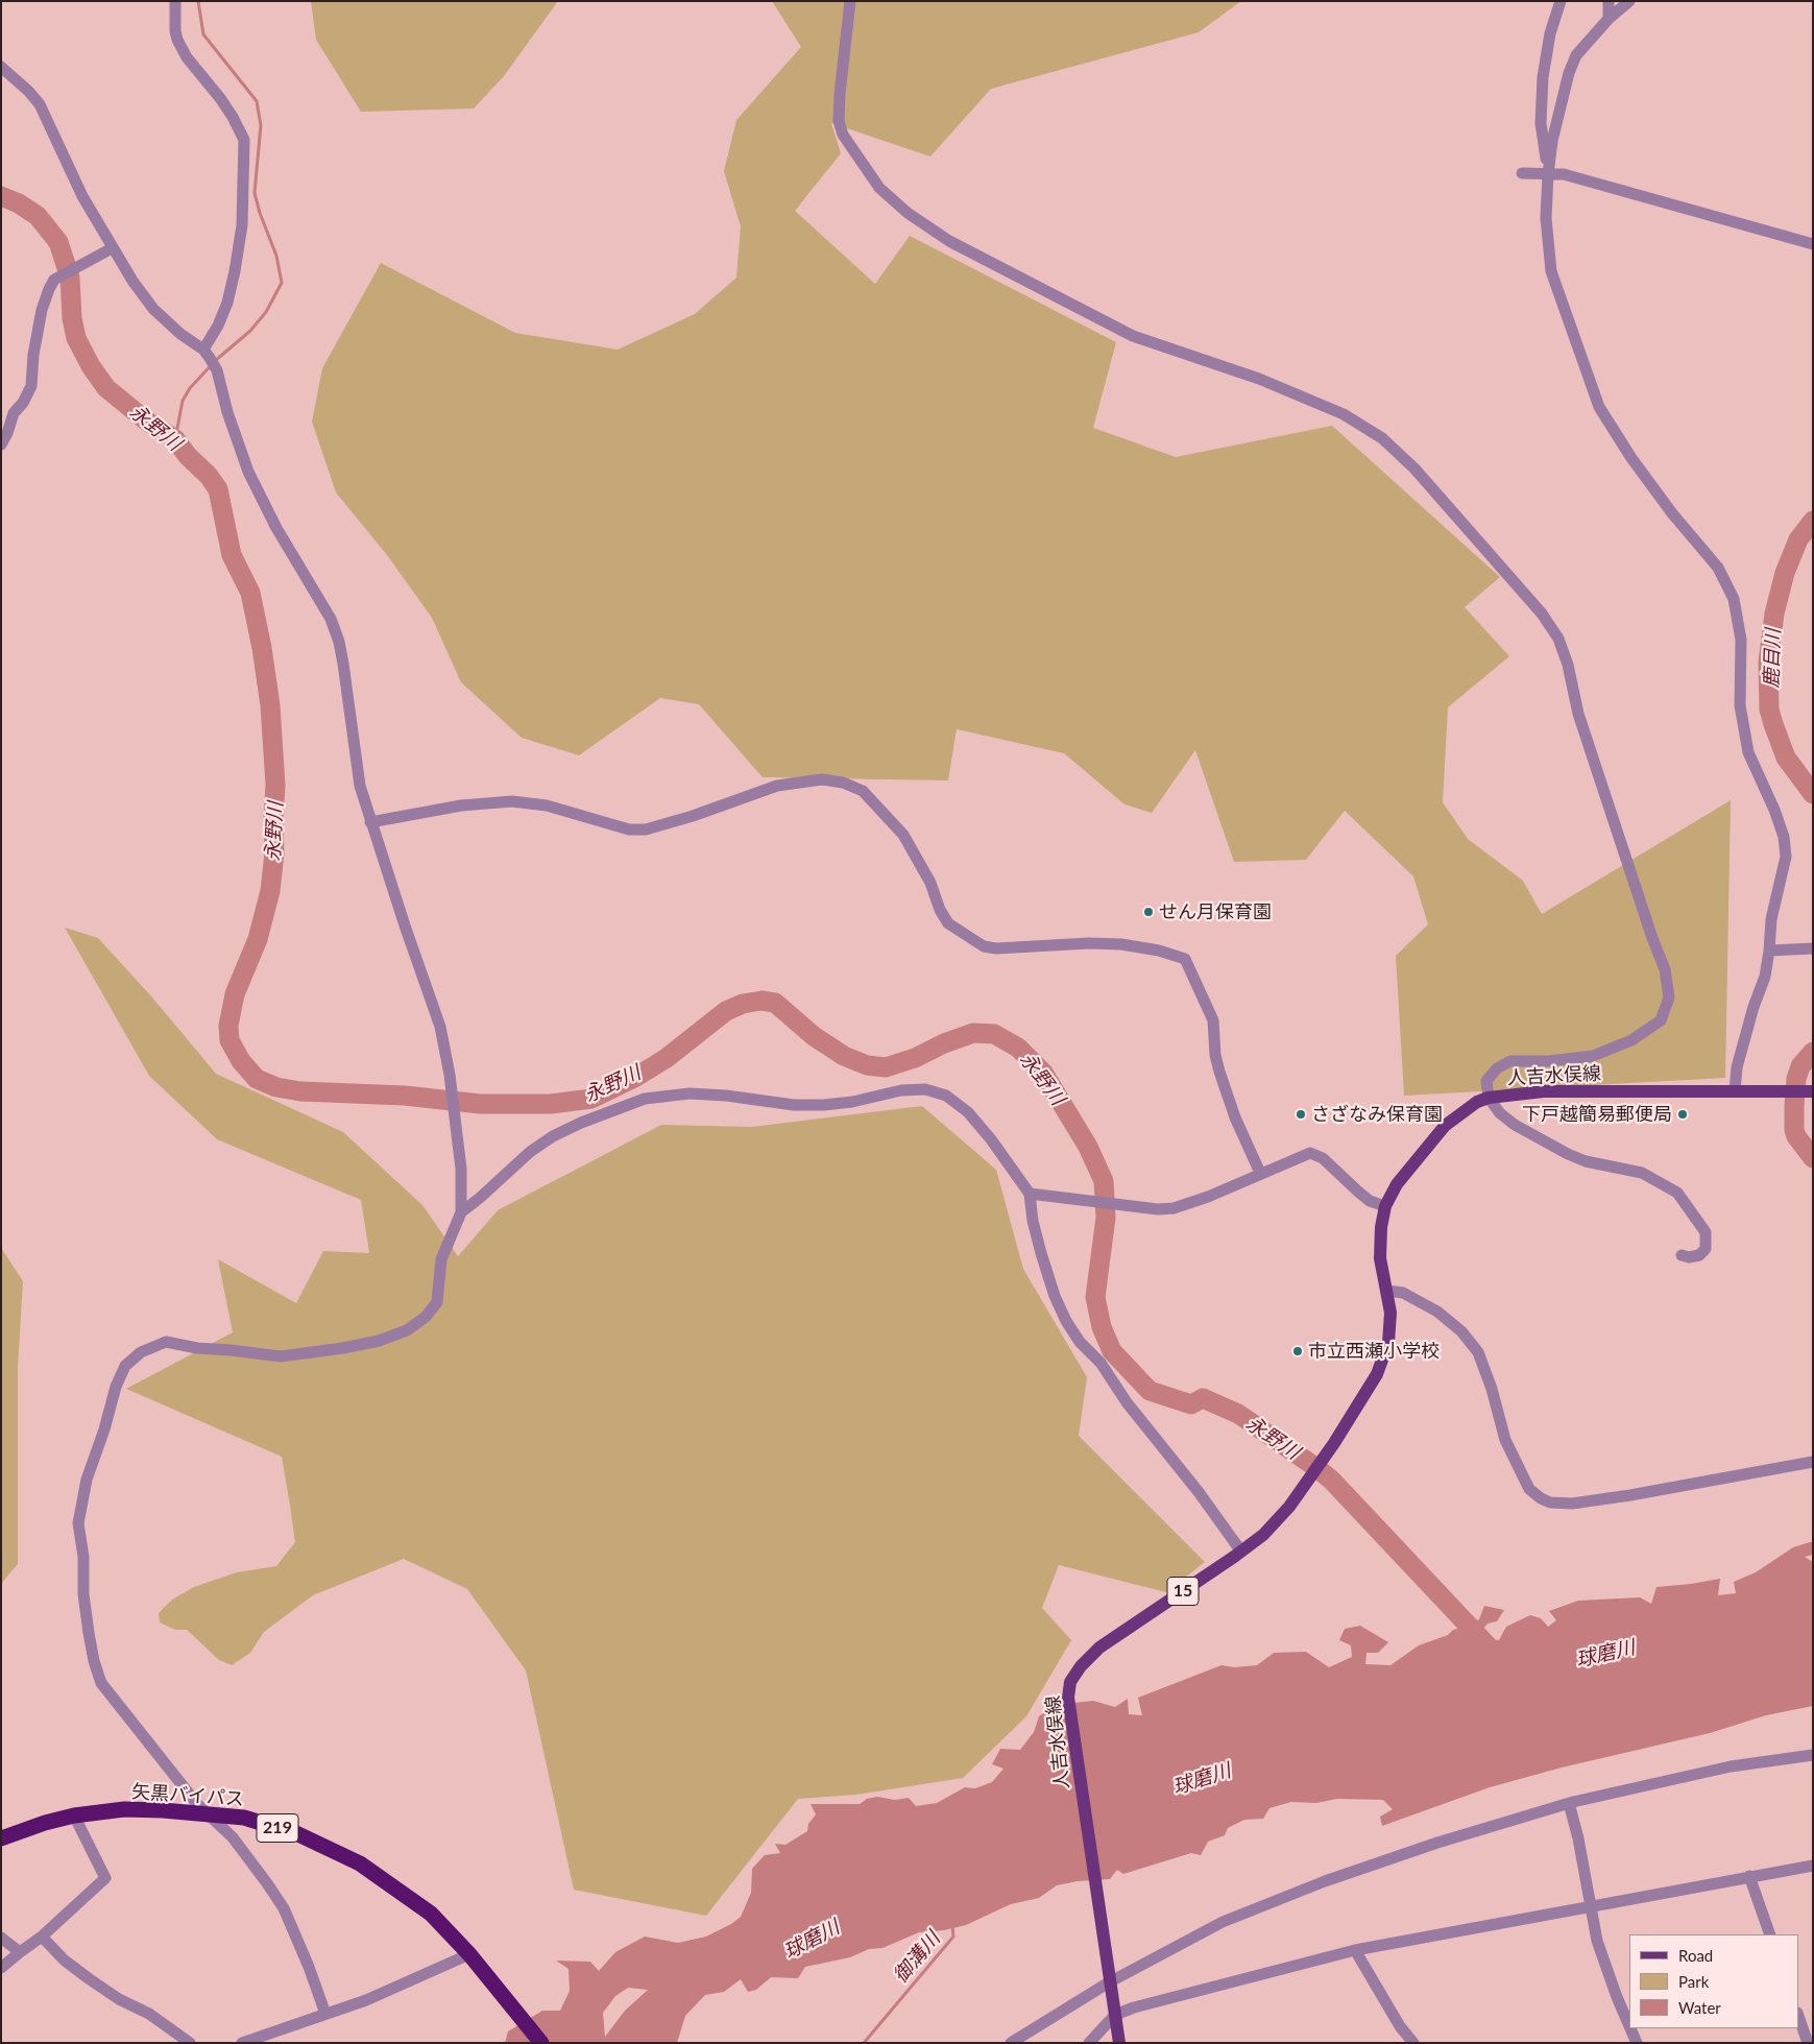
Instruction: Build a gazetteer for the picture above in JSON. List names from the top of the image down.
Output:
{
  "streets": {
    "highway": ["矢黒バイパス", "219"],
    "main road": ["人吉水俣線", "15"]
  },
  "water": [
    "永野川",
    "鹿目川",
    "球磨川",
    "御溝川"
  ],
  "places": [
    "せん月保育園",
    "さざなみ保育園",
    "下戸越簡易郵便局",
    "市立西瀬小学校"
  ],
  "legend": ["Road", "Park", "Water"]
}
